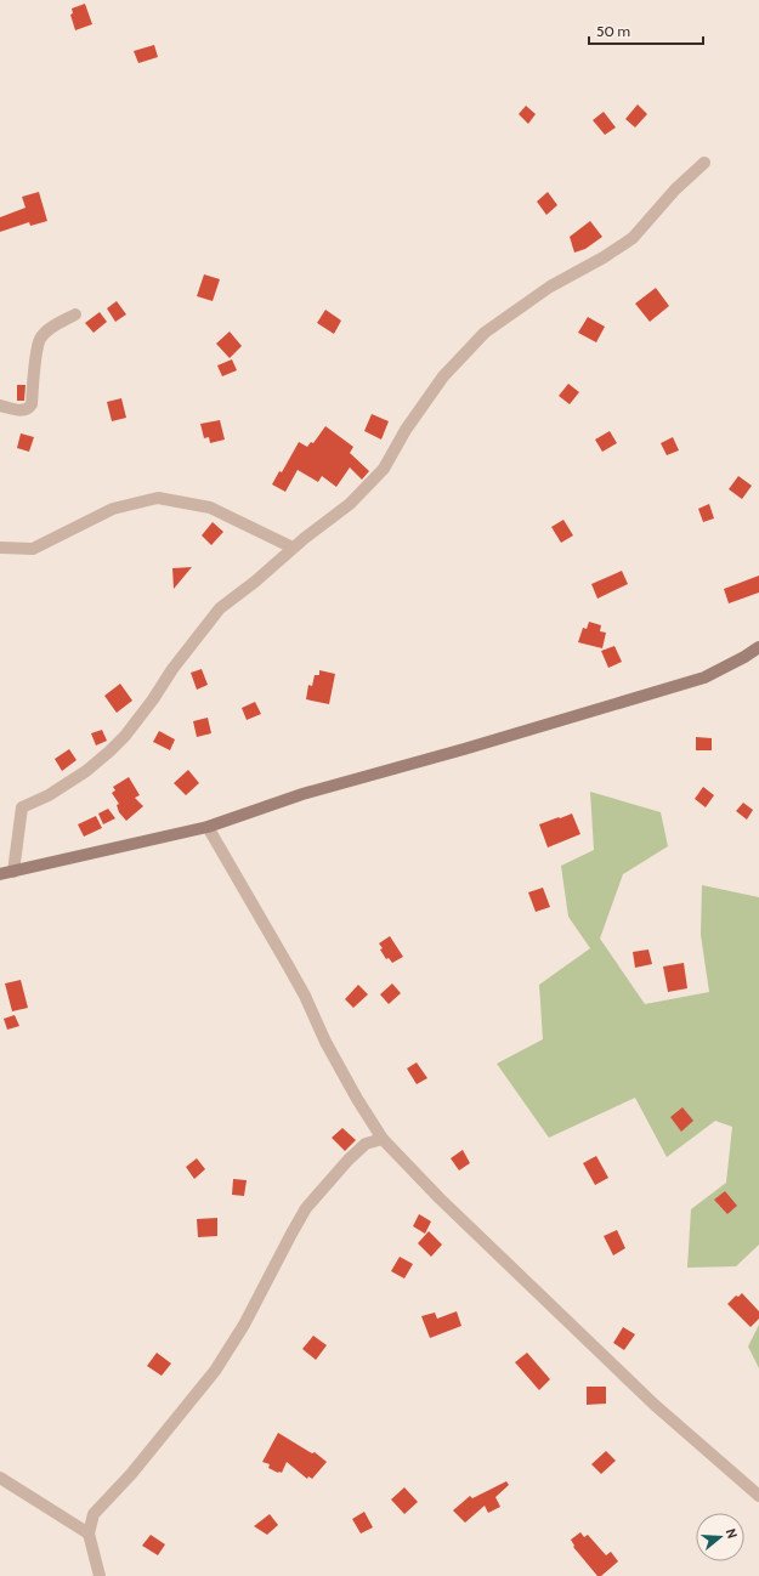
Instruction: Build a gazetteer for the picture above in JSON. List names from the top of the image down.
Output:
{
  "scale_bar": "50 m",
  "north": "right"
}
